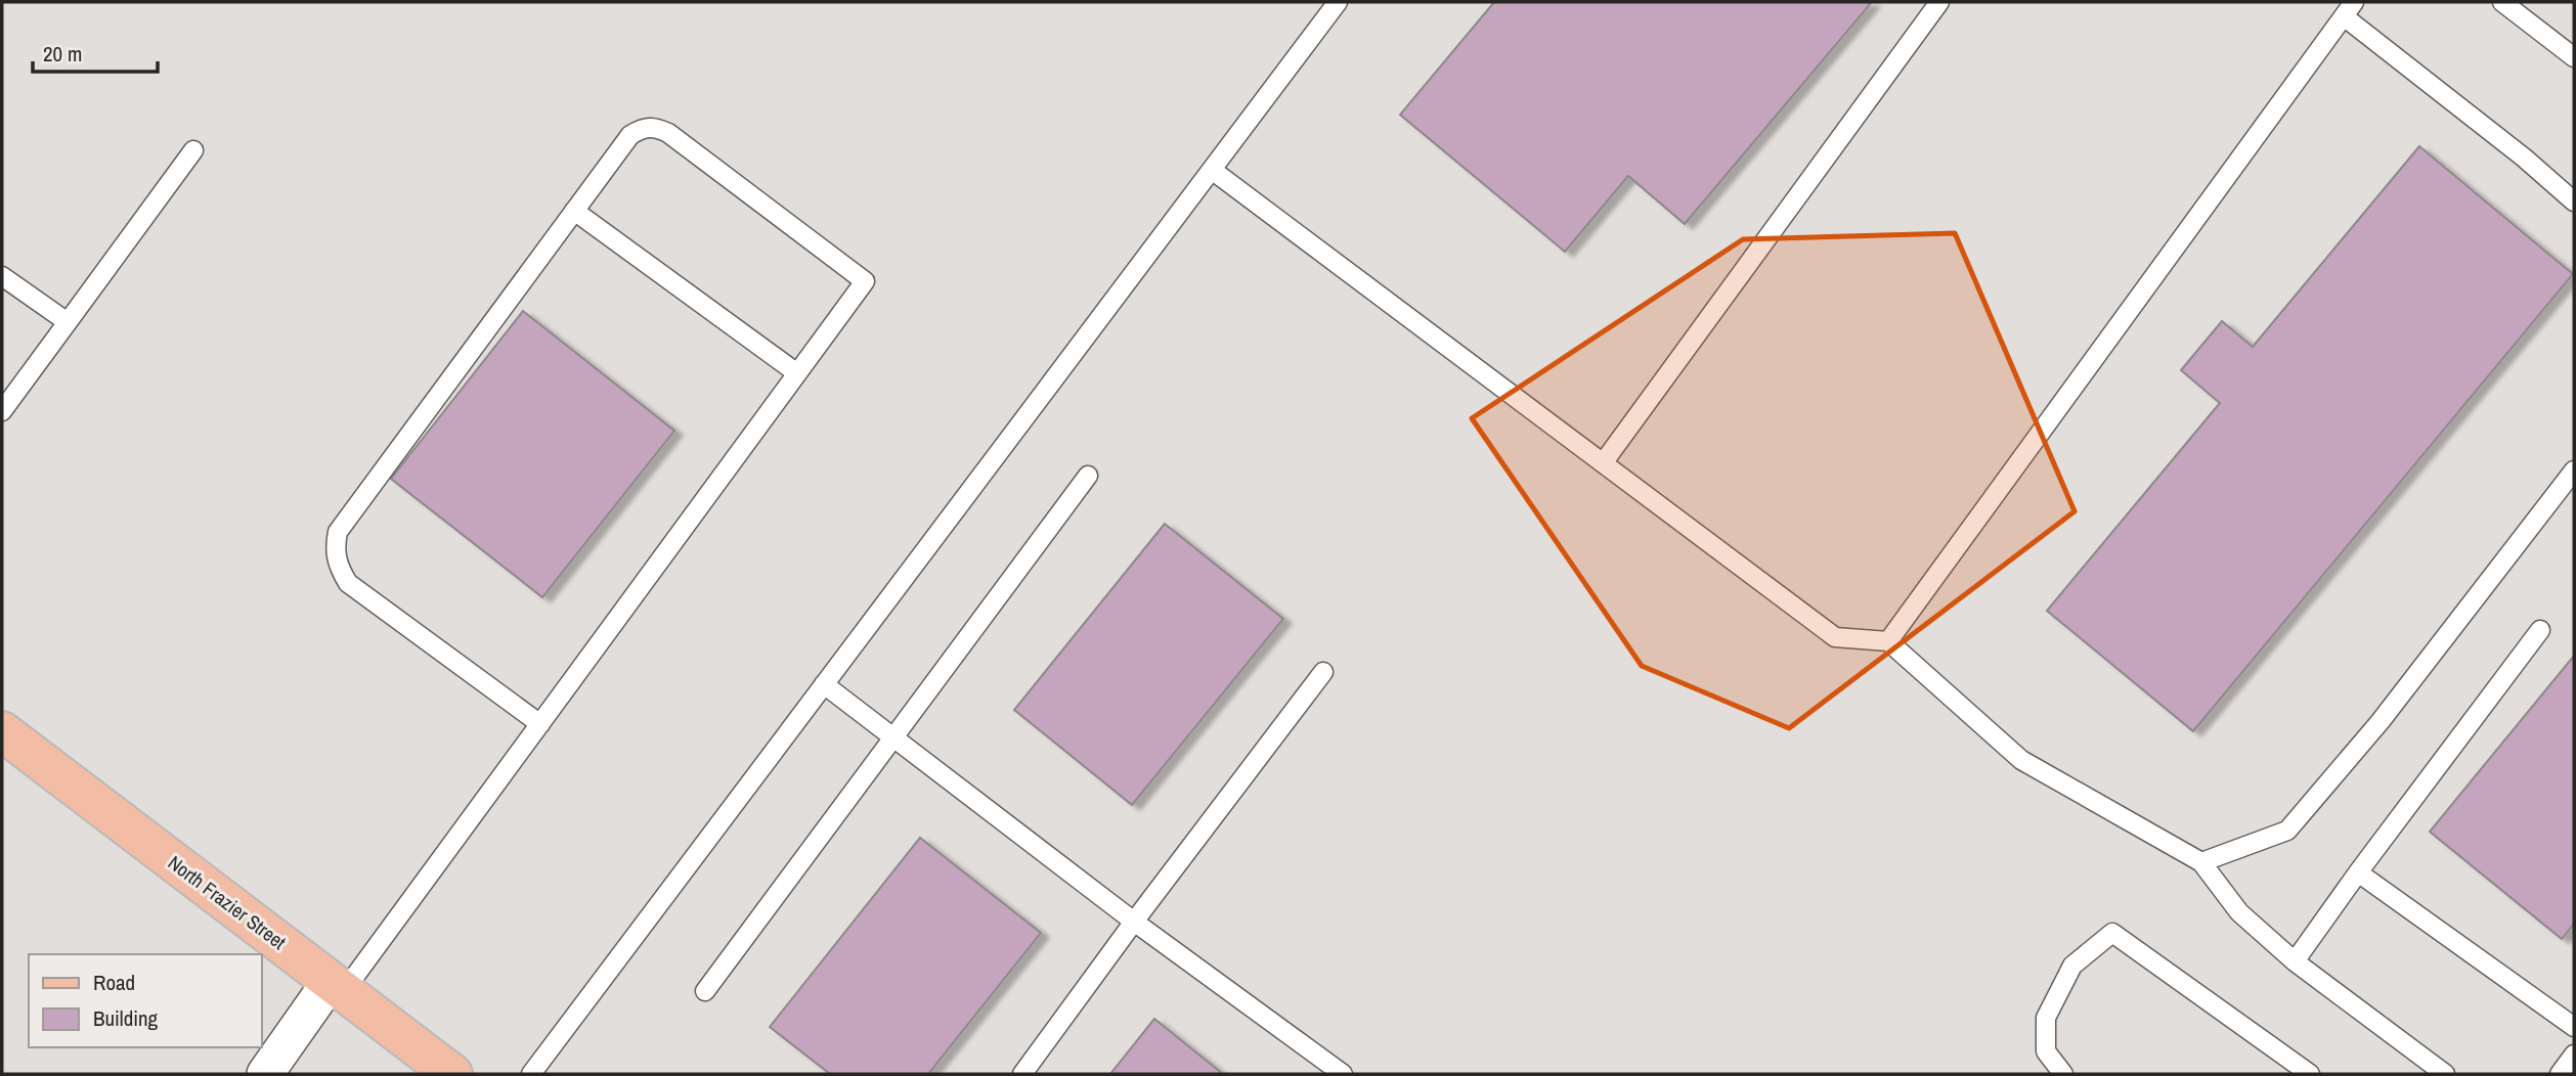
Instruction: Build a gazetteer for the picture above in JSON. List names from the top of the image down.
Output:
{
  "streets": {
    "main road": ["North Frazier Street"]
  },
  "legend": ["Road", "Building"],
  "scale_bar": "20 m"
}
